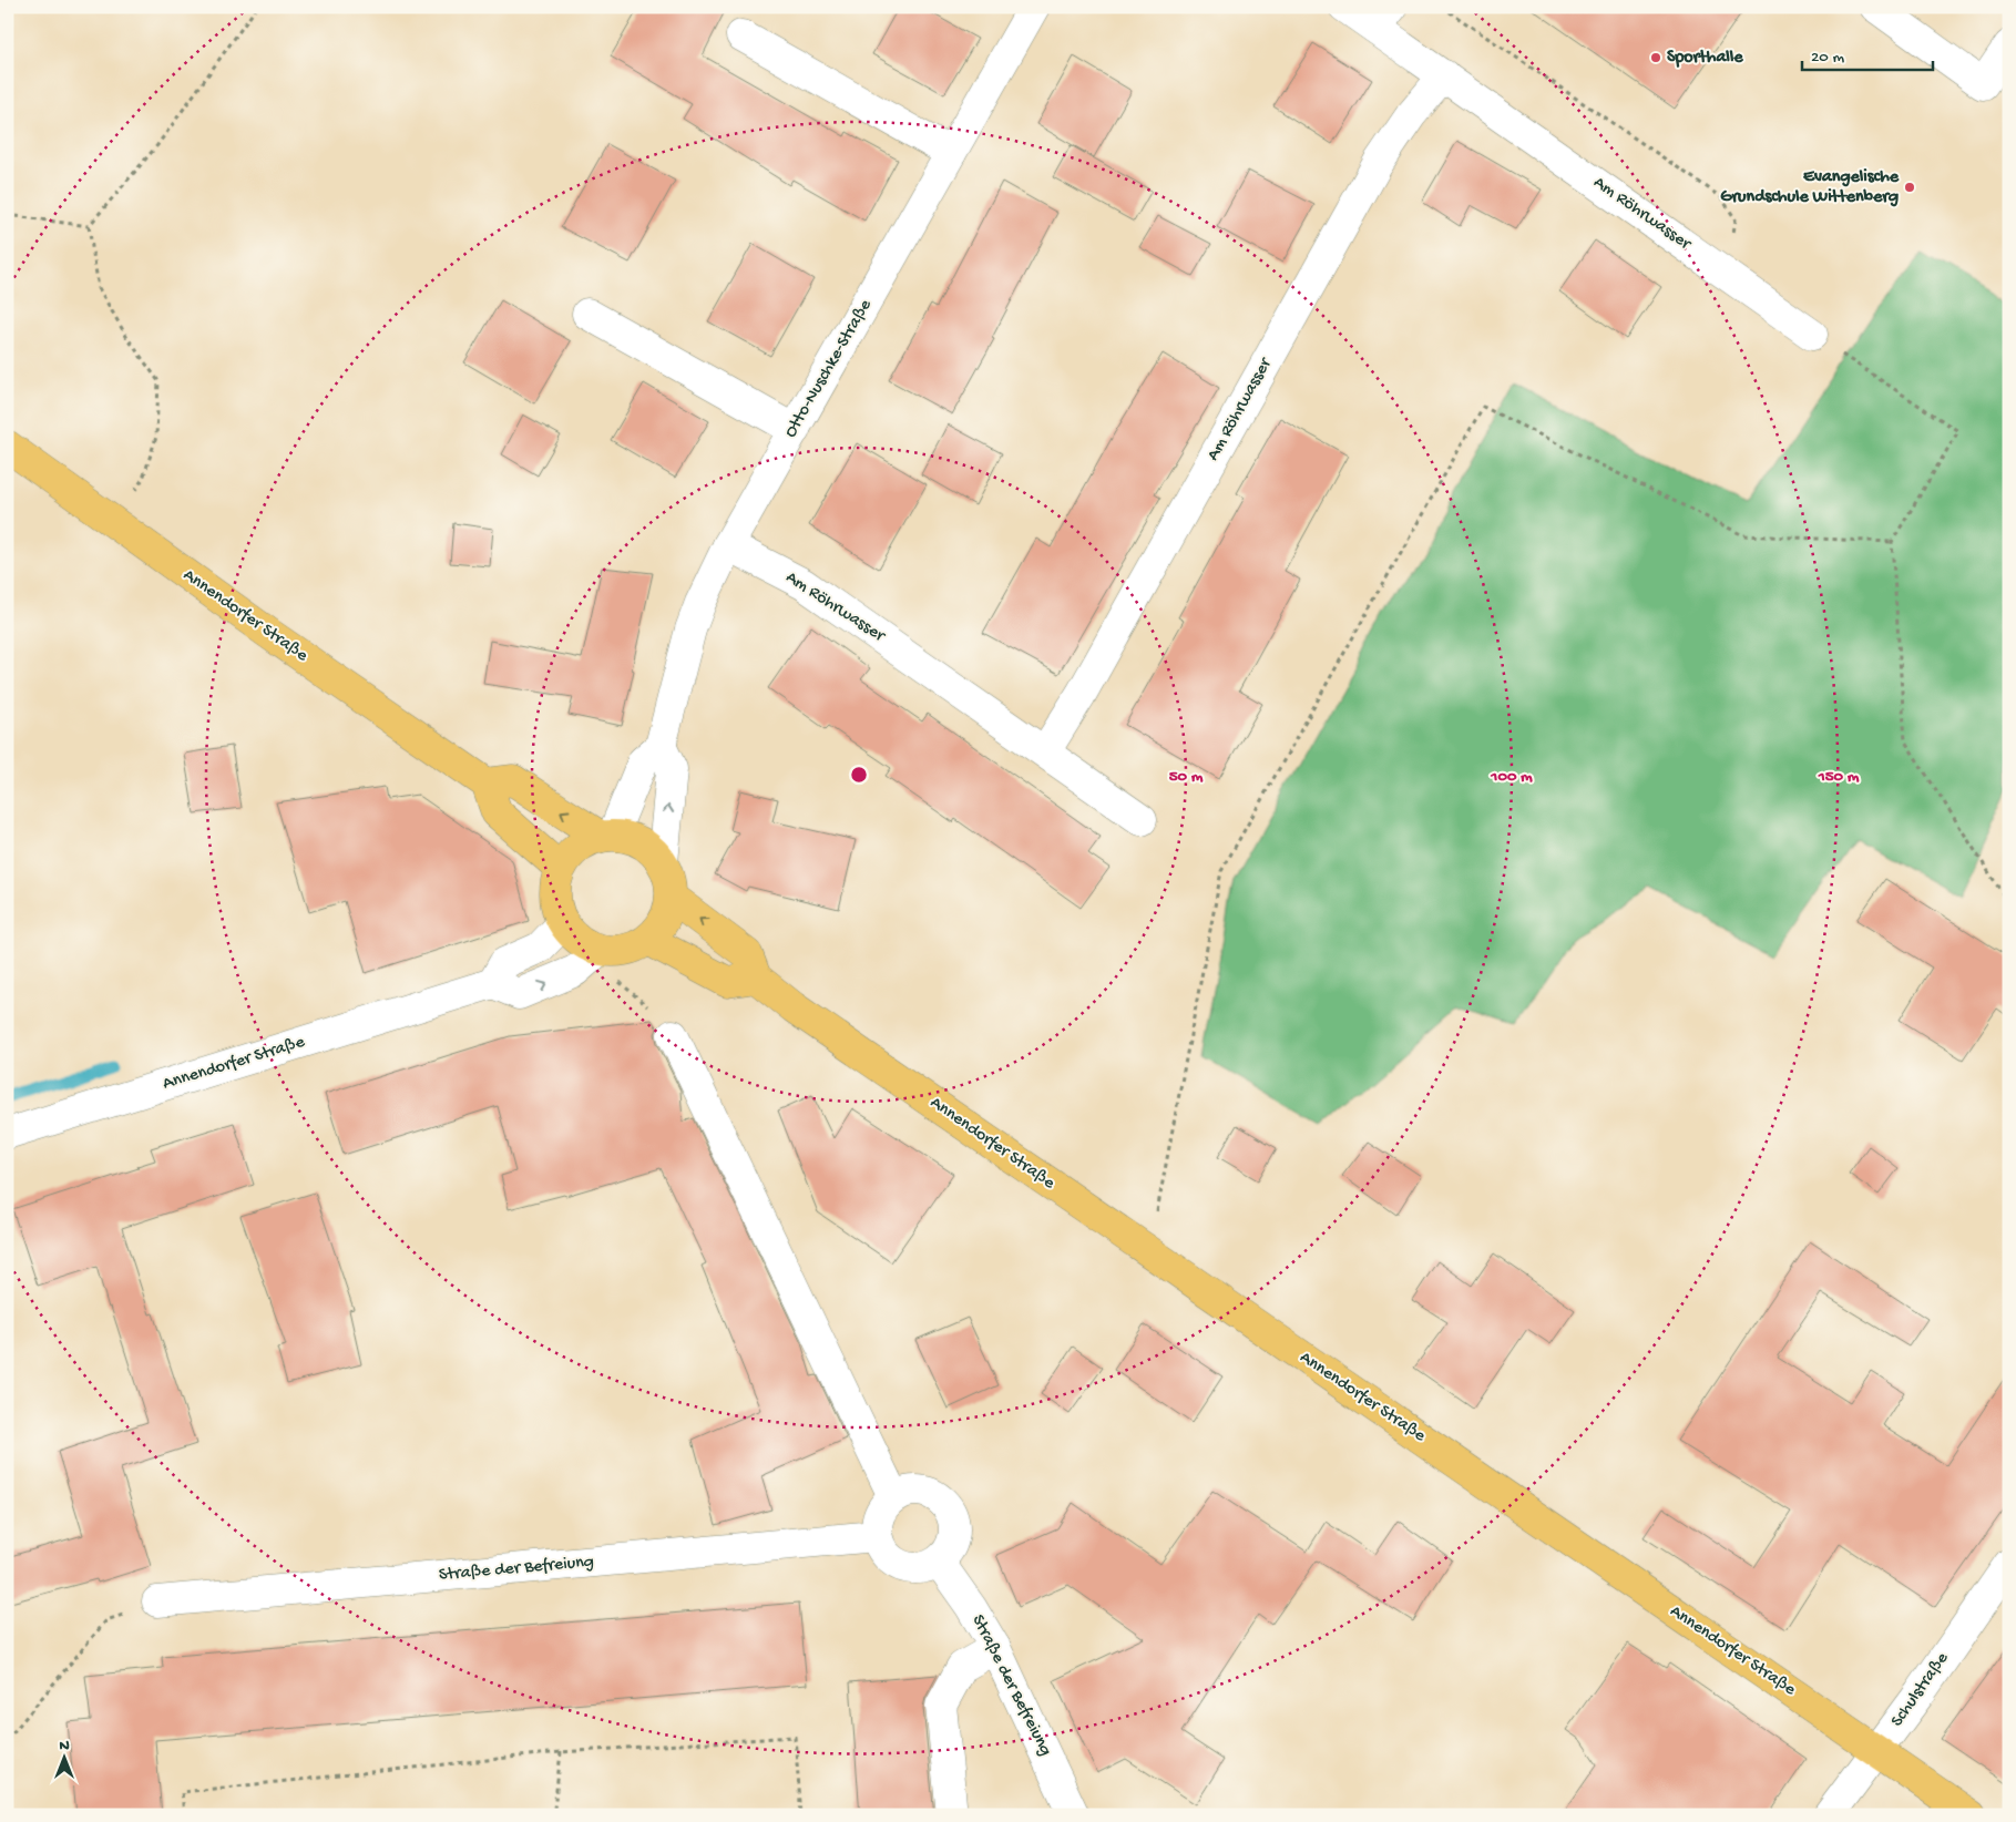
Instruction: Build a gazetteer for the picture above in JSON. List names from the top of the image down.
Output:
{
  "streets": {
    "main road": ["Annendorfer Straße"],
    "street": [
      "Am Röhrwasser",
      "Otto-Nuschke-Straße",
      "Straße der Befreiung",
      "Schulstraße"
    ]
  },
  "crossings": [
    ["Am Röhrwasser", "Otto-Nuschke-Straße"],
    ["Annendorfer Straße", "Schulstraße"]
  ],
  "places": ["Sporthalle", "Evangelische Grundschule Wittenberg"],
  "scale_bar": "20 m",
  "north": "top",
  "rings": ["50 m", "100 m", "150 m"]
}
